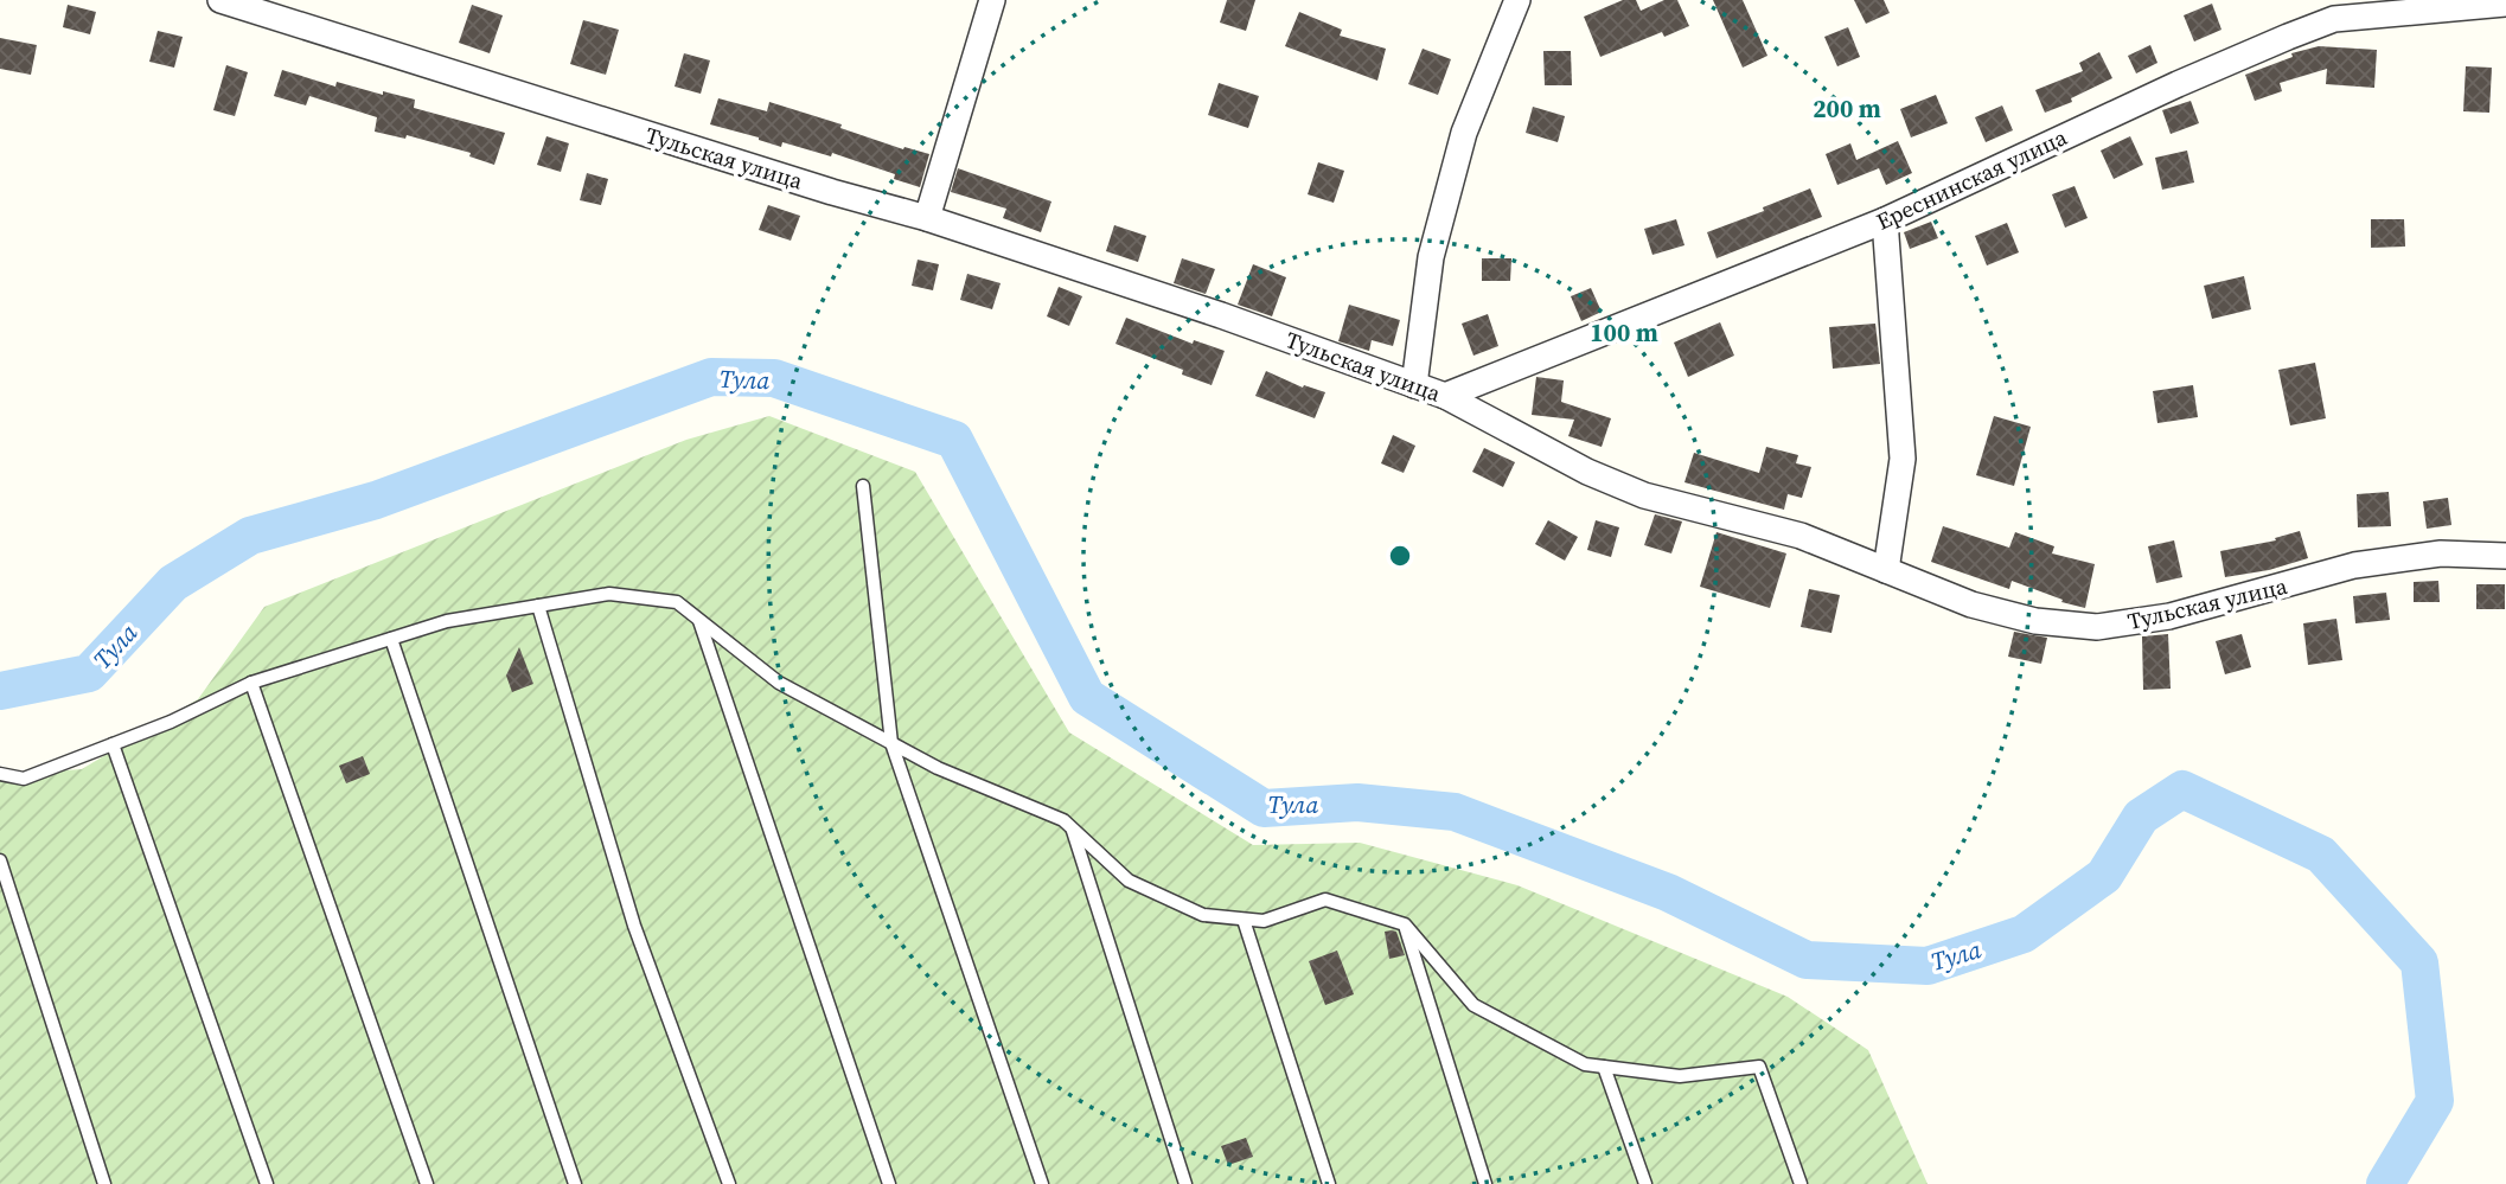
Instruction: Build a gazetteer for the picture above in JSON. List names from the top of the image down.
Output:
{
  "streets": {
    "street": ["Тульская улица", "Ереснинская улица"]
  },
  "crossings": [
    ["Тульская улица", "Ереснинская улица"]
  ],
  "water": ["Тула"],
  "rings": ["200 m", "100 m"]
}
